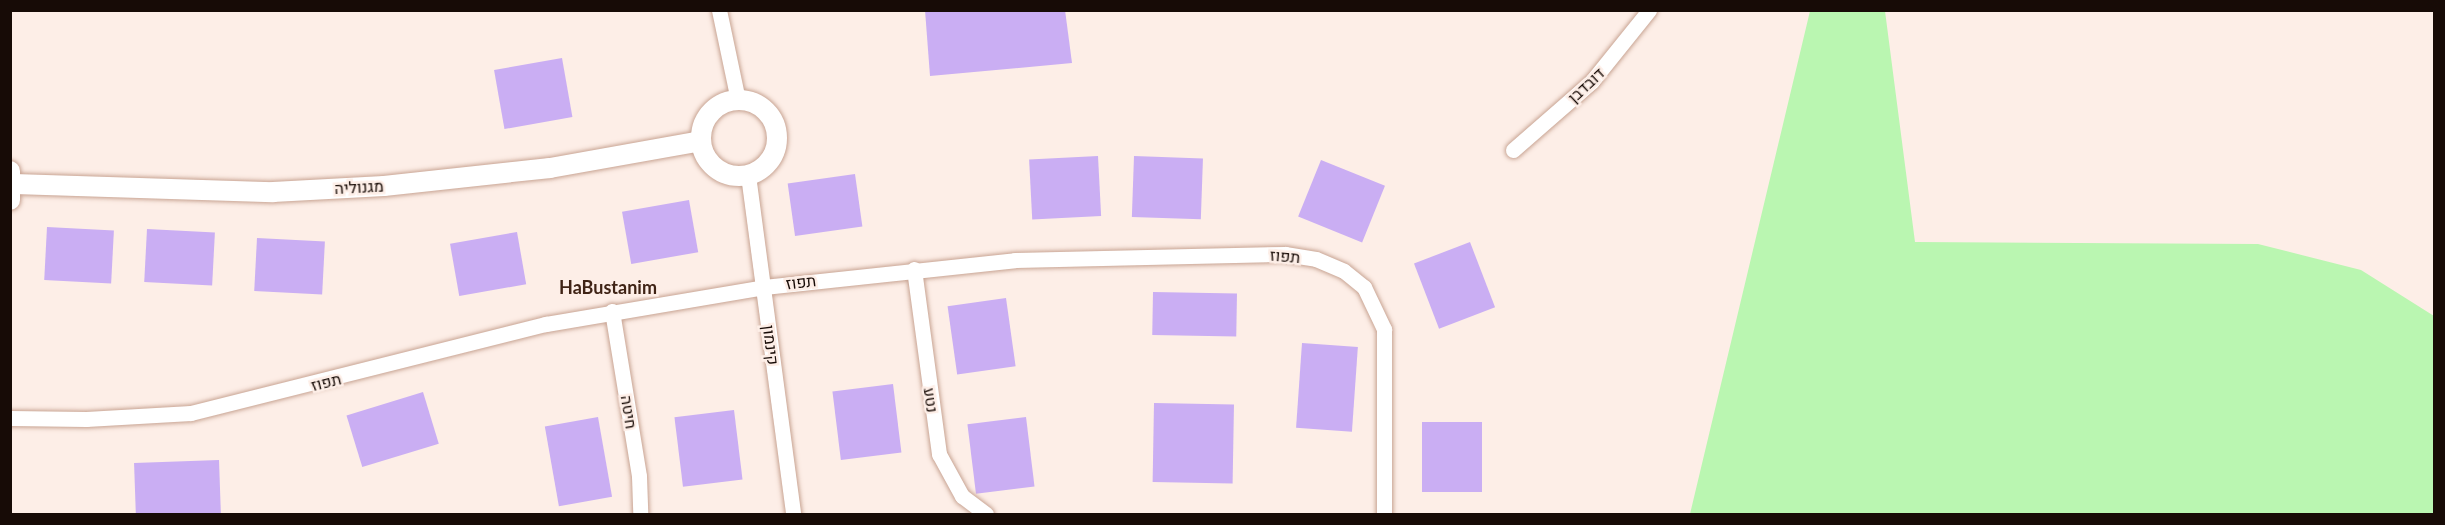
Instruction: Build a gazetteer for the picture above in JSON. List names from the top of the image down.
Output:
{
  "streets": {
    "street": [
      "דובדבן",
      "מגנוליה",
      "תפוז",
      "קינמון",
      "נטע",
      "חיטה"
    ]
  },
  "crossings": [
    ["מגנוליה", "קינמון"],
    ["תפוז", "קינמון"],
    ["תפוז", "נטע"],
    ["תפוז", "חיטה"]
  ],
  "districts": ["HaBustanim"]
}
